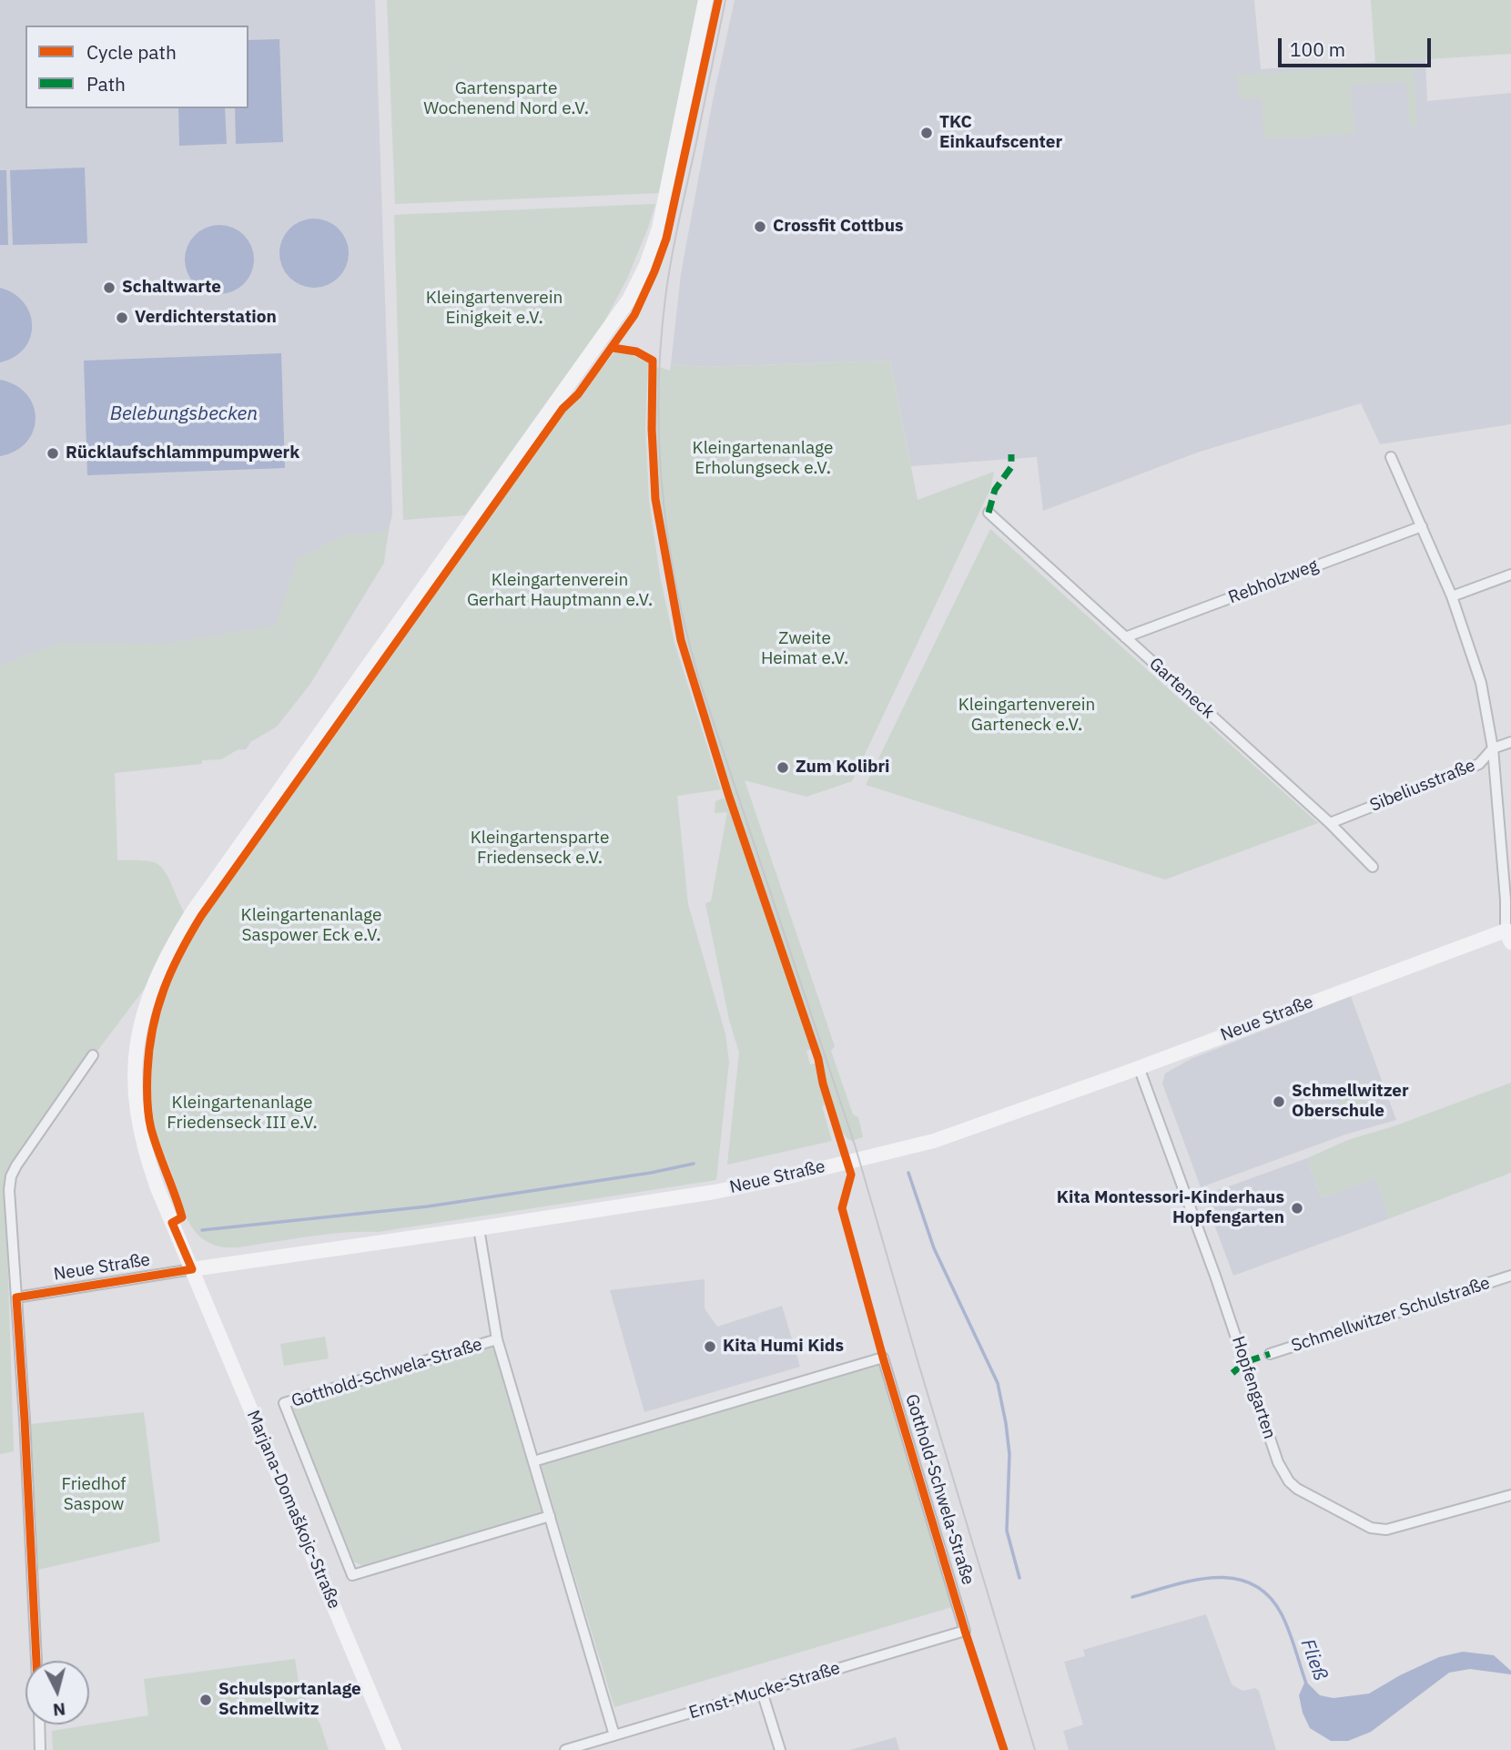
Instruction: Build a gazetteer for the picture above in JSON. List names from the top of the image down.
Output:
{
  "streets": {
    "street": [
      "Rebholzweg",
      "Garteneck",
      "Sibeliusstraße",
      "Neue Straße",
      "Schmellwitzer Schulstraße",
      "Gotthold-Schwela-Straße",
      "Hopfengarten",
      "Marjana-Domaškojc-Straße",
      "Ernst-Mucke-Straße"
    ]
  },
  "crossings": [
    ["Rebholzweg", "Garteneck"],
    ["Garteneck", "Sibeliusstraße"],
    ["Neue Straße", "Gotthold-Schwela-Straße"],
    ["Neue Straße", "Hopfengarten"],
    ["Neue Straße", "Marjana-Domaškojc-Straße"],
    ["Gotthold-Schwela-Straße", "Ernst-Mucke-Straße"]
  ],
  "water": ["Belebungsbecken", "Fließ"],
  "parks": [
    "Gartensparte Wochenend Nord e.V.",
    "Kleingartenverein Einigkeit e.V.",
    "Kleingartenanlage Erholungseck e.V.",
    "Kleingartenverein Gerhart Hauptmann e.V.",
    "Zweite Heimat e.V.",
    "Kleingartenverein Garteneck e.V.",
    "Kleingartensparte Friedenseck e.V.",
    "Kleingartenanlage Saspower Eck e.V.",
    "Kleingartenanlage Friedenseck III e.V.",
    "Friedhof Saspow"
  ],
  "places": [
    "TKC Einkaufscenter",
    "Crossfit Cottbus",
    "Schaltwarte",
    "Verdichterstation",
    "Rücklaufschlammpumpwerk",
    "Zum Kolibri",
    "Schmellwitzer Oberschule",
    "Kita Montessori-Kinderhaus Hopfengarten",
    "Kita Humi Kids",
    "Schulsportanlage Schmellwitz"
  ],
  "legend": ["Cycle path", "Path"],
  "scale_bar": "100 m",
  "north": "bottom"
}
